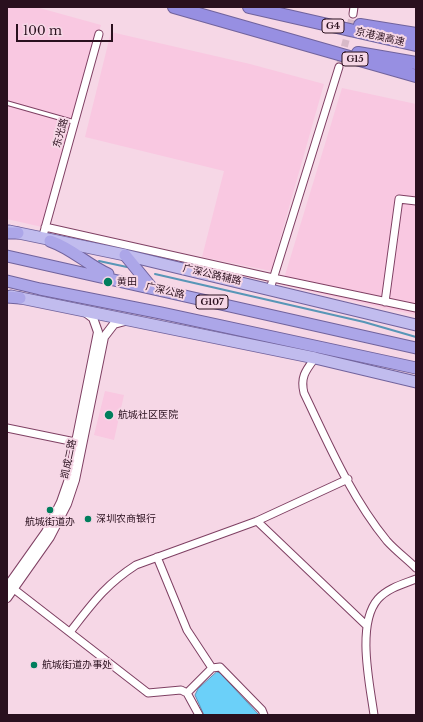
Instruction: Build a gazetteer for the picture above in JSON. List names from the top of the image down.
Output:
{
  "streets": {
    "highway": [
      "G4",
      "京港澳高速",
      "G15",
      "广深公路",
      "G107"
    ],
    "main road": ["广深公路辅路"],
    "street": ["东光路", "凯成二路"]
  },
  "crossings": [
    ["G4", "京港澳高速"],
    ["G4", "G15"],
    ["京港澳高速", "G15"],
    ["东光路", "广深公路辅路"]
  ],
  "places": [
    "黄田",
    "航城社区医院",
    "航城街道办",
    "深圳农商银行",
    "航城街道办事处"
  ],
  "scale_bar": "100 m"
}
